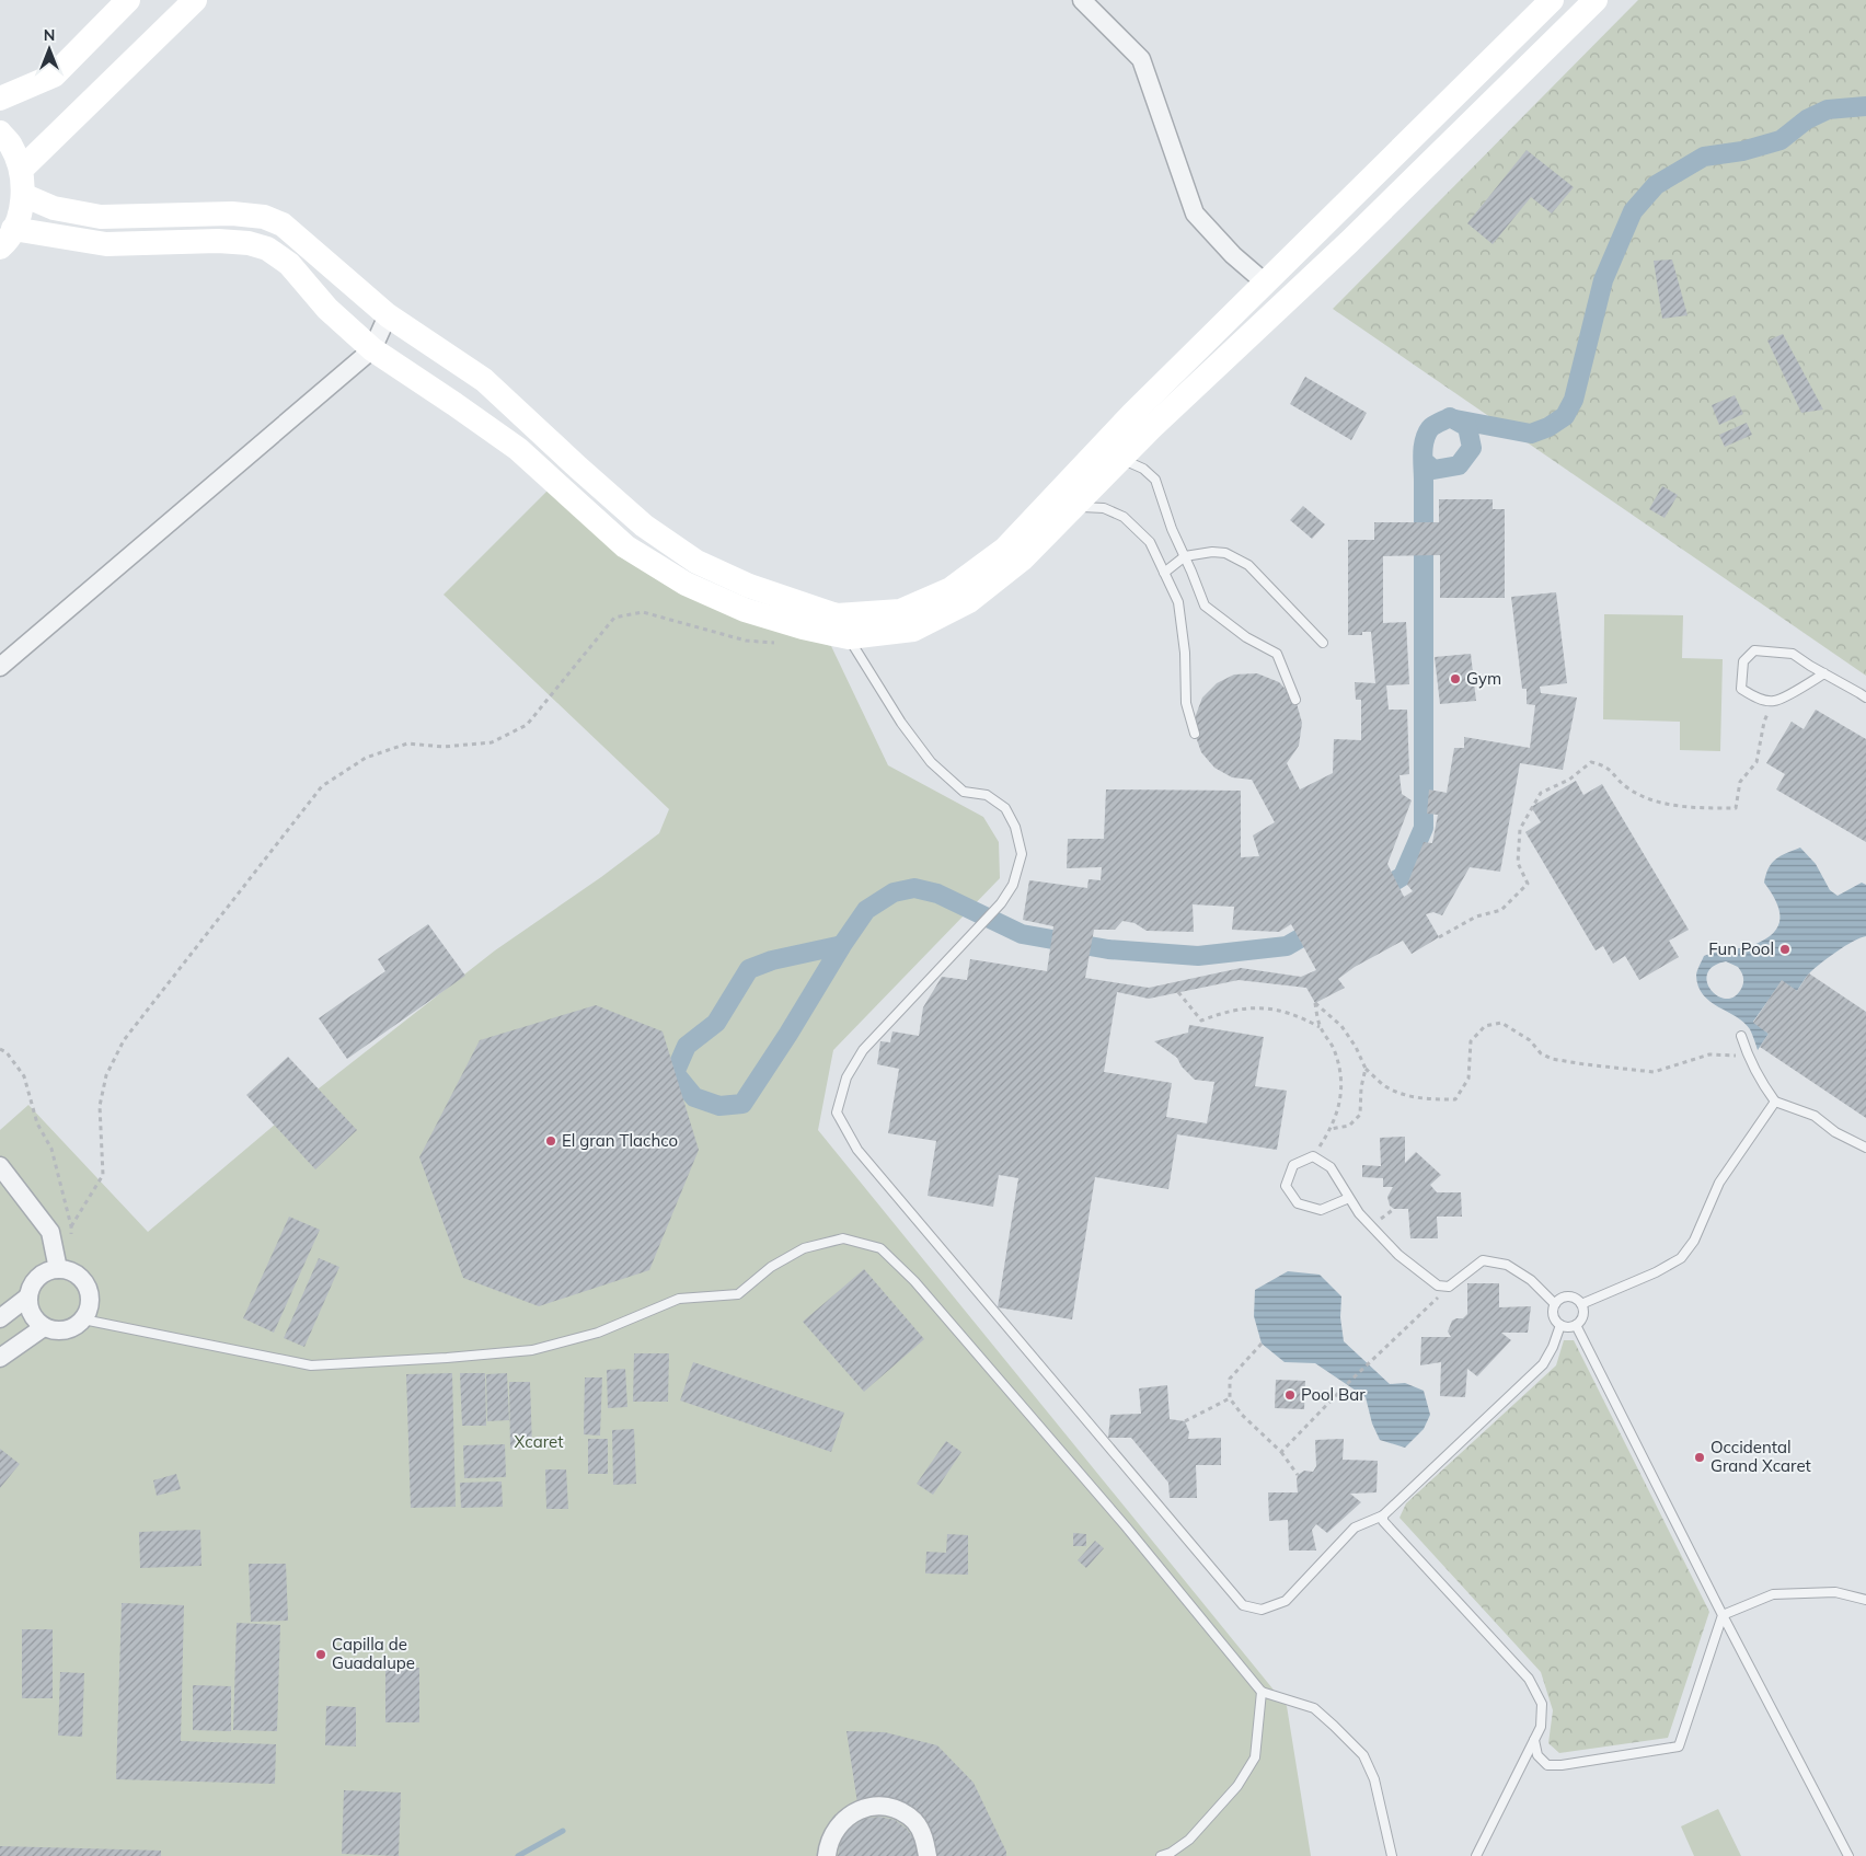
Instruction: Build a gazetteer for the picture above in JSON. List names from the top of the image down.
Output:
{
  "parks": ["Xcaret"],
  "places": [
    "Gym",
    "Fun Pool",
    "El gran Tlachco",
    "Pool Bar",
    "Occidental Grand Xcaret",
    "Capilla de Guadalupe"
  ],
  "north": "top"
}
